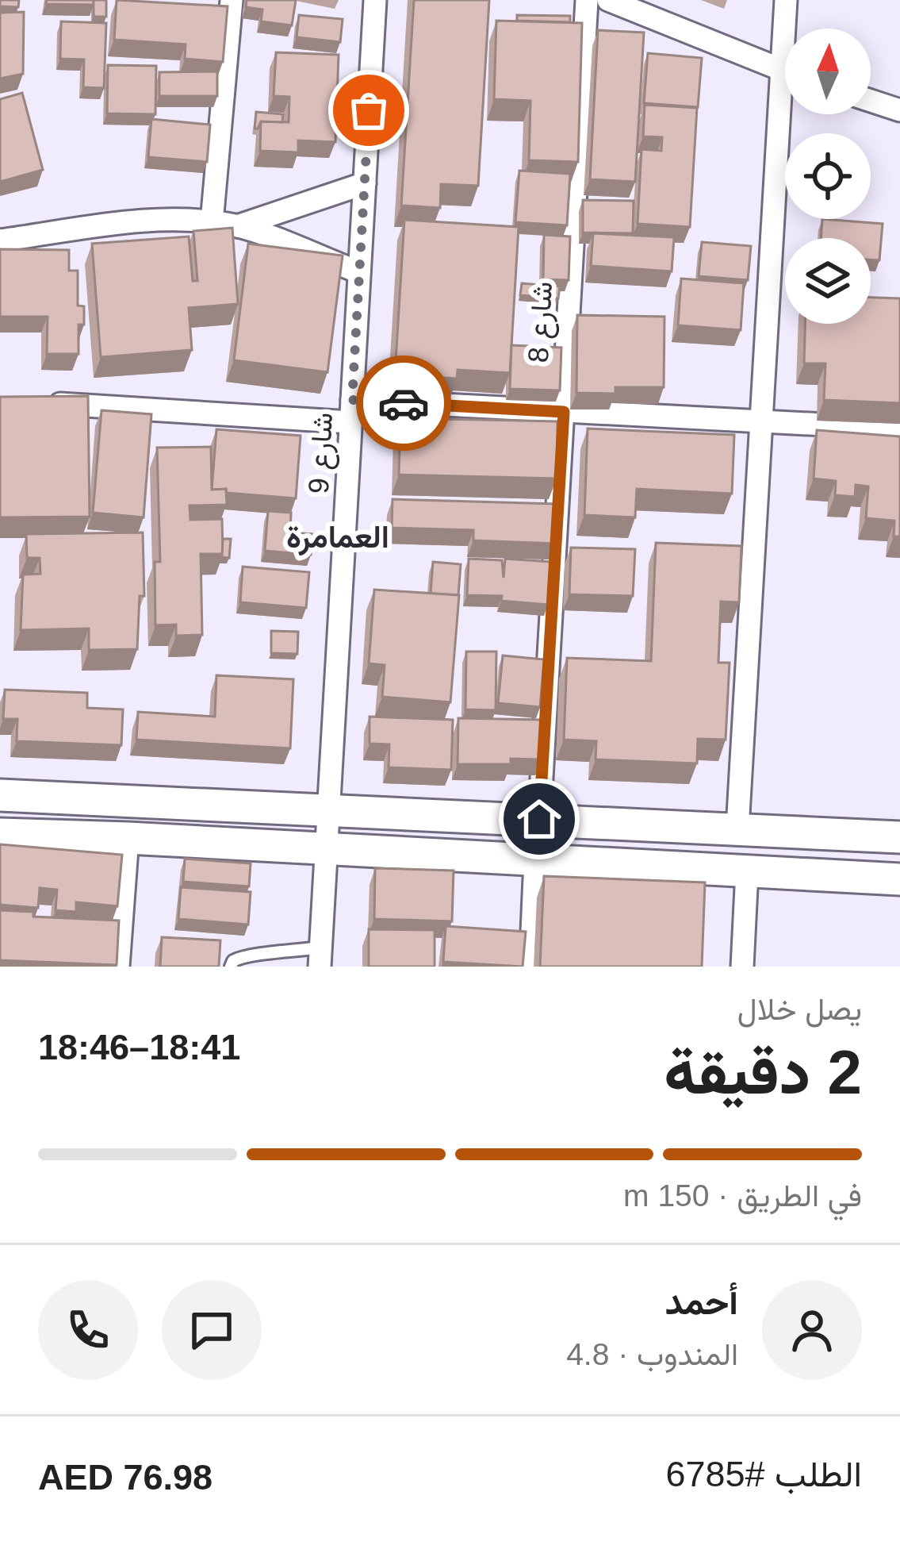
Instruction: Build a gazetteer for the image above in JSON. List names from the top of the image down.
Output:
{
  "streets": {
    "street": ["شارع 8", "شارع 9"]
  },
  "districts": ["العمامرة"],
  "north": "top",
  "page": {
    "heading": ["2 دقيقة", "يصل خلال", "18:41–18:46"],
    "panel": [
      "أحمد",
      "المندوب · 4.8",
      "الطلب #6785",
      "AED 76.98"
    ],
    "bar": "في الطريق · 150 m"
  }
}
